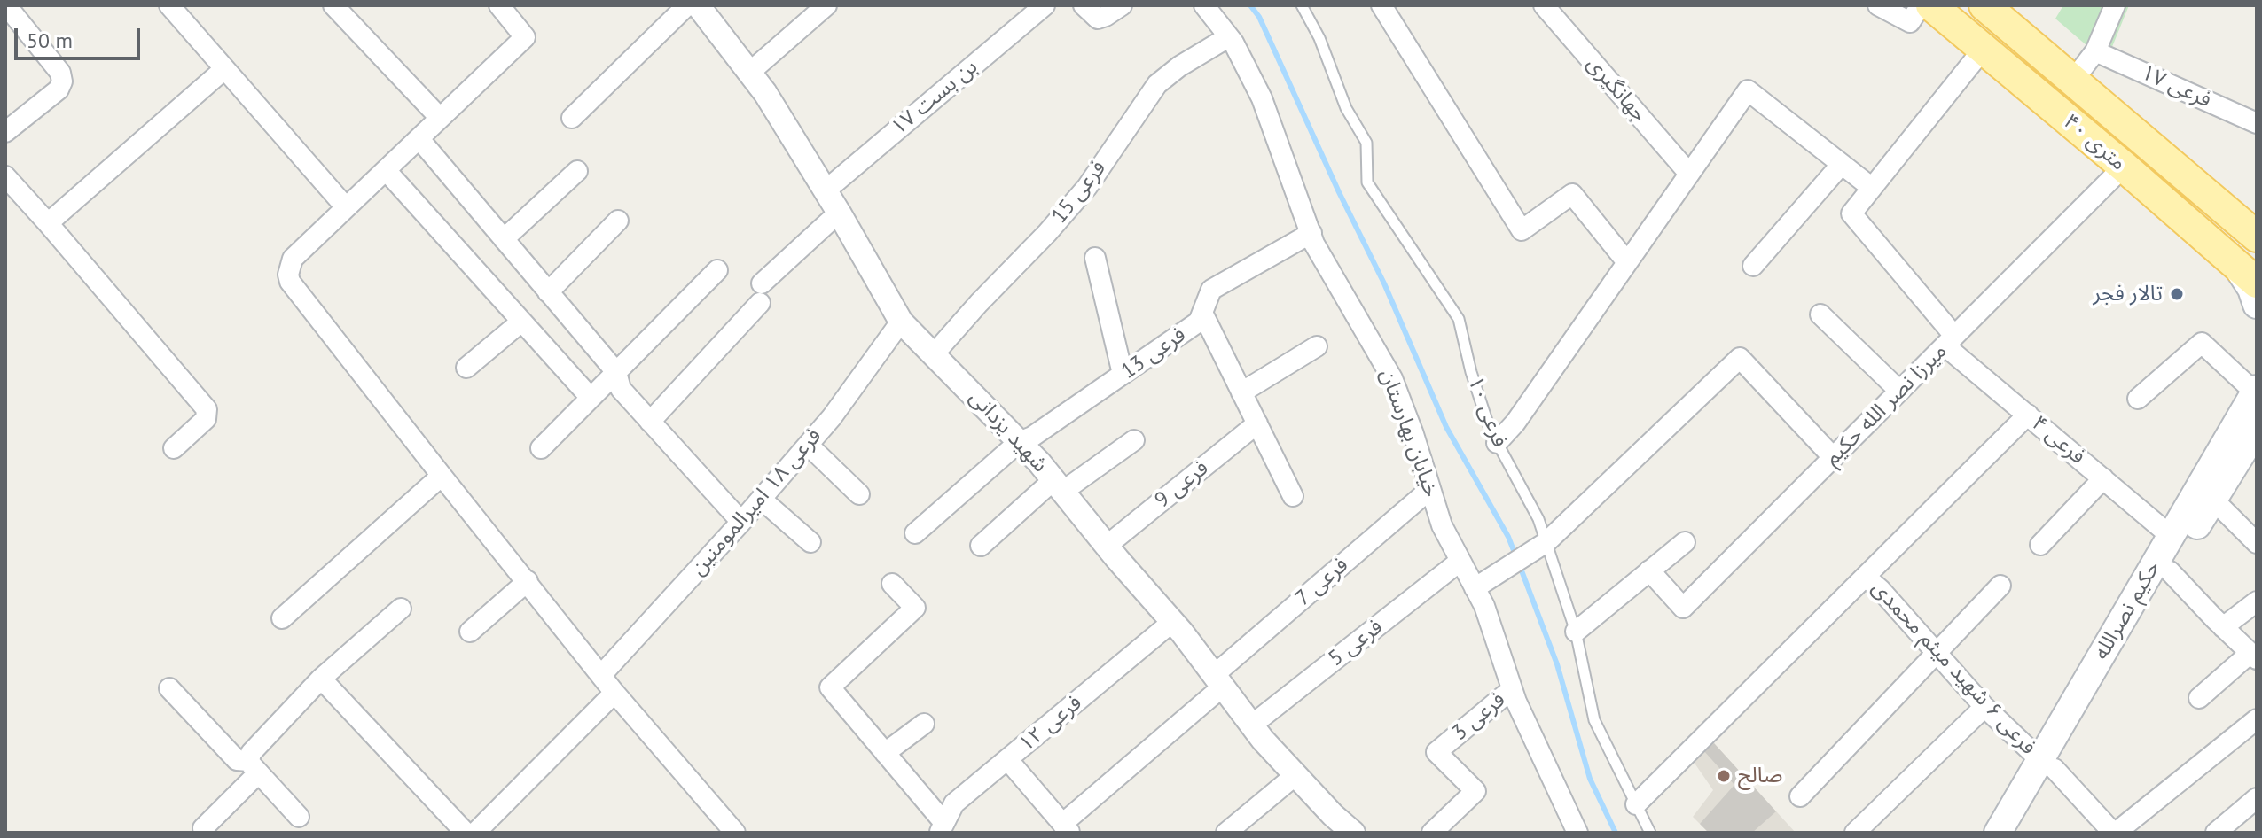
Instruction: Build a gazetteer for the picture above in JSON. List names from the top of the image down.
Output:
{
  "streets": {
    "main road": ["۴۰ متری", "حکیم نصرالله"],
    "street": [
      "فرعی ۱۷",
      "جهانگیری",
      "بن بست ۱۷",
      "فرعی 15",
      "فرعی 13",
      "میرزا نصر الله حکیم",
      "شهید یزدانی",
      "خیابان بهارستان",
      "فرعی ۴",
      "فرعی 9",
      "فرعی ۱۸ امیرالمومنین",
      "فرعی 7",
      "فرعی 5",
      "فرعی ۶ شهید میثم محمدی",
      "فرعی 3",
      "فرعی ۱۲"
    ],
    "lane": ["فرعی ۱۰"]
  },
  "crossings": [
    ["بن بست ۱۷", "شهید یزدانی"],
    ["۴۰ متری", "میرزا نصر الله حکیم"],
    ["فرعی 15", "شهید یزدانی"],
    ["فرعی 15", "خیابان بهارستان"],
    ["فرعی 13", "شهید یزدانی"],
    ["فرعی 13", "خیابان بهارستان"],
    ["میرزا نصر الله حکیم", "فرعی ۴"],
    ["شهید یزدانی", "فرعی 9"],
    ["شهید یزدانی", "فرعی ۱۸ امیرالمومنین"],
    ["شهید یزدانی", "فرعی 7"],
    ["شهید یزدانی", "فرعی 5"],
    ["شهید یزدانی", "فرعی ۱۲"],
    ["خیابان بهارستان", "فرعی 7"],
    ["خیابان بهارستان", "فرعی 5"],
    ["خیابان بهارستان", "فرعی 3"],
    ["فرعی ۴", "حکیم نصرالله"],
    ["حکیم نصرالله", "فرعی ۶ شهید میثم محمدی"]
  ],
  "places": ["تالار فجر", "صالح"],
  "scale_bar": "50 m"
}
